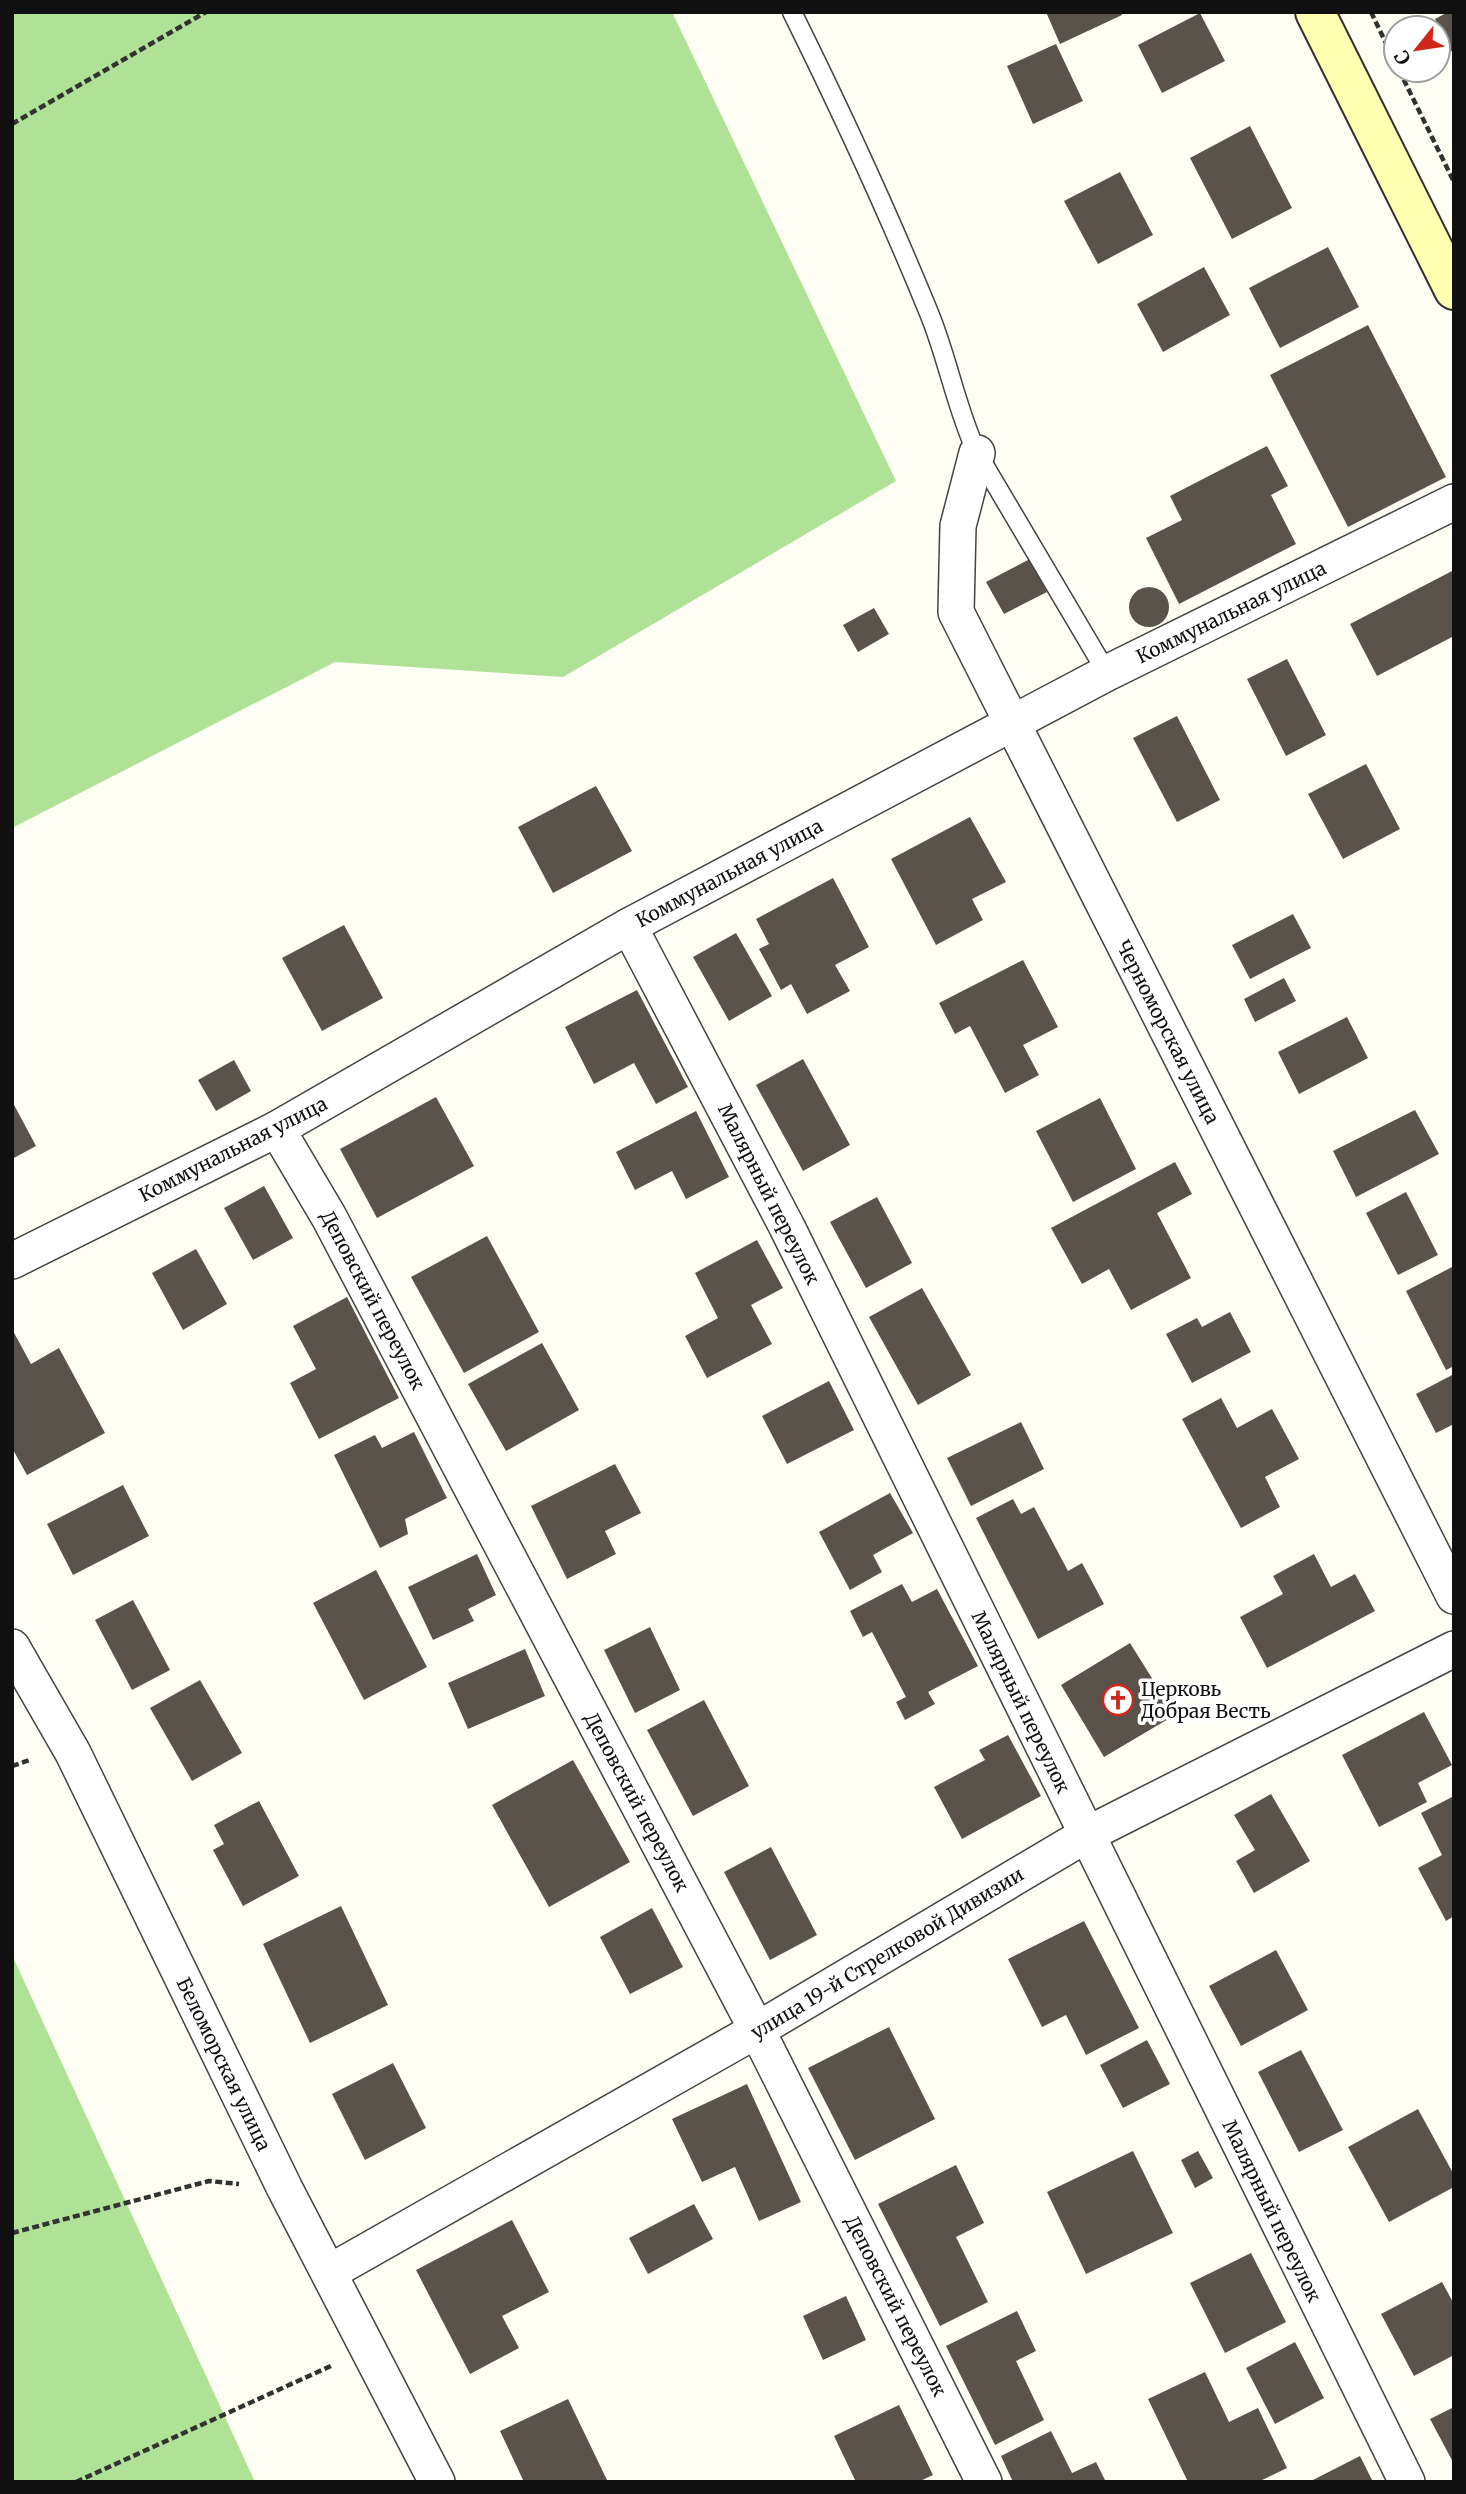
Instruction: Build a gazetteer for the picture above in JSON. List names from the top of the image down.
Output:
{
  "streets": {
    "street": [
      "Коммунальная улица",
      "Черноморская улица",
      "Малярный переулок",
      "Деповский переулок",
      "улица 19-й Стрелковой Дивизии",
      "Беломорская улица"
    ]
  },
  "crossings": [
    ["Коммунальная улица", "Черноморская улица"],
    ["Коммунальная улица", "Малярный переулок"],
    ["Коммунальная улица", "Деповский переулок"],
    ["Малярный переулок", "улица 19-й Стрелковой Дивизии"],
    ["Деповский переулок", "улица 19-й Стрелковой Дивизии"],
    ["улица 19-й Стрелковой Дивизии", "Беломорская улица"]
  ],
  "places": {
    "church": ["Церковь Добрая Весть"]
  },
  "north": "bottom left"
}
